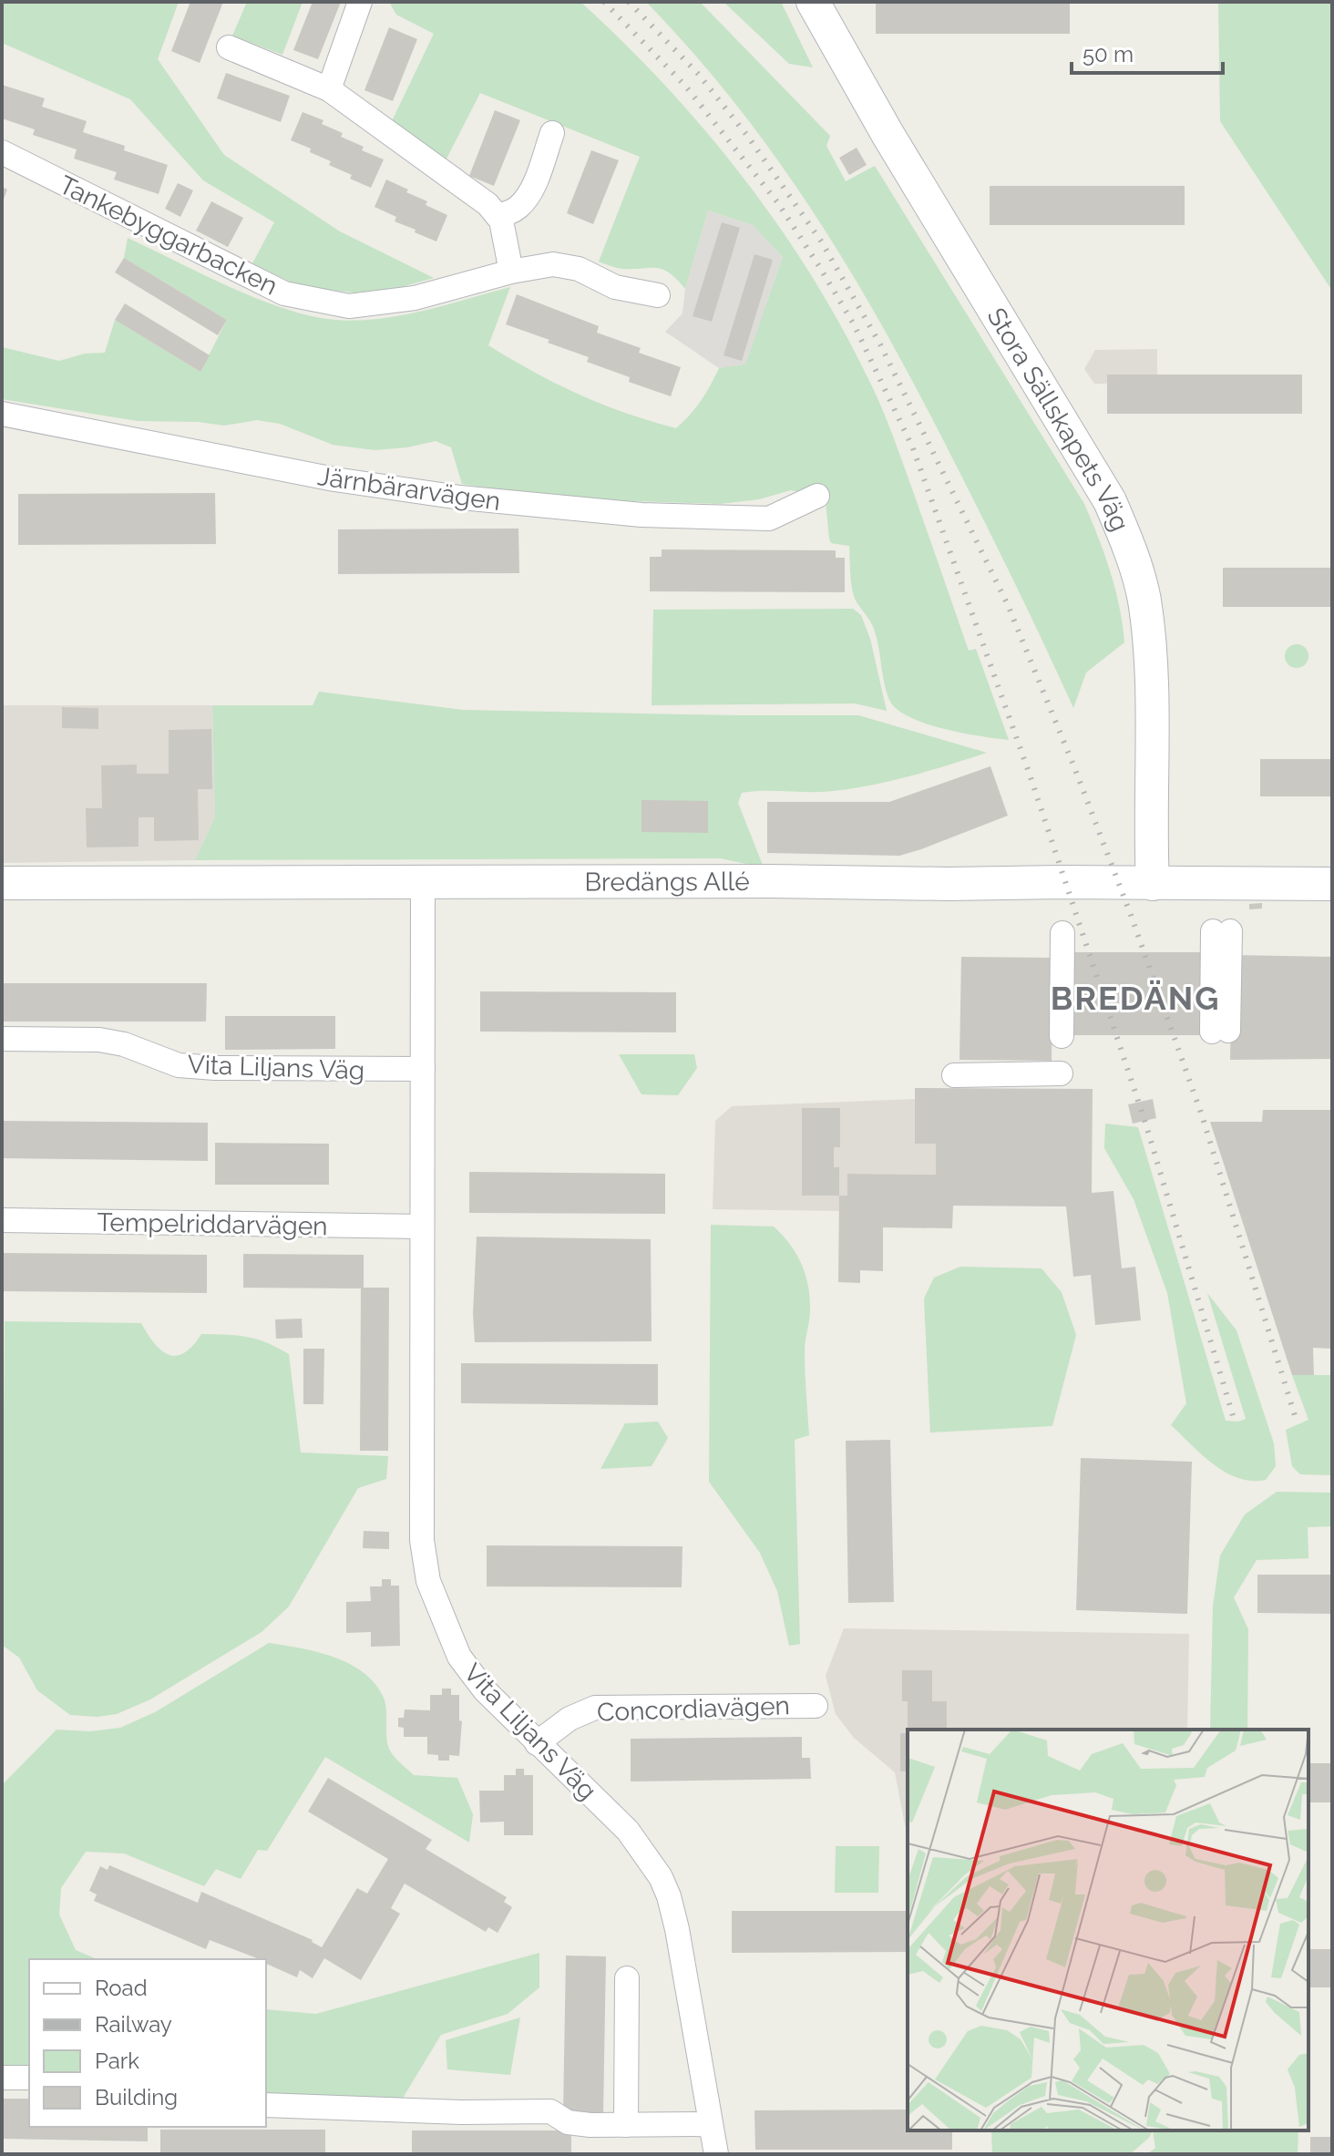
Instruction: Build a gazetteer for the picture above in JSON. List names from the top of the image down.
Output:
{
  "streets": {
    "street": [
      "Tankebyggarbacken",
      "Stora Sällskapets Väg",
      "Järnbärarvägen",
      "Bredängs Allé",
      "Vita Liljans Väg",
      "Tempelriddarvägen",
      "Concordiavägen"
    ]
  },
  "crossings": [
    ["Stora Sällskapets Väg", "Bredängs Allé"],
    ["Bredängs Allé", "Vita Liljans Väg"],
    ["Vita Liljans Väg", "Tempelriddarvägen"],
    ["Vita Liljans Väg", "Concordiavägen"]
  ],
  "districts": ["BREDÄNG"],
  "legend": [
    "Road",
    "Railway",
    "Park",
    "Building"
  ],
  "scale_bar": "50 m"
}
